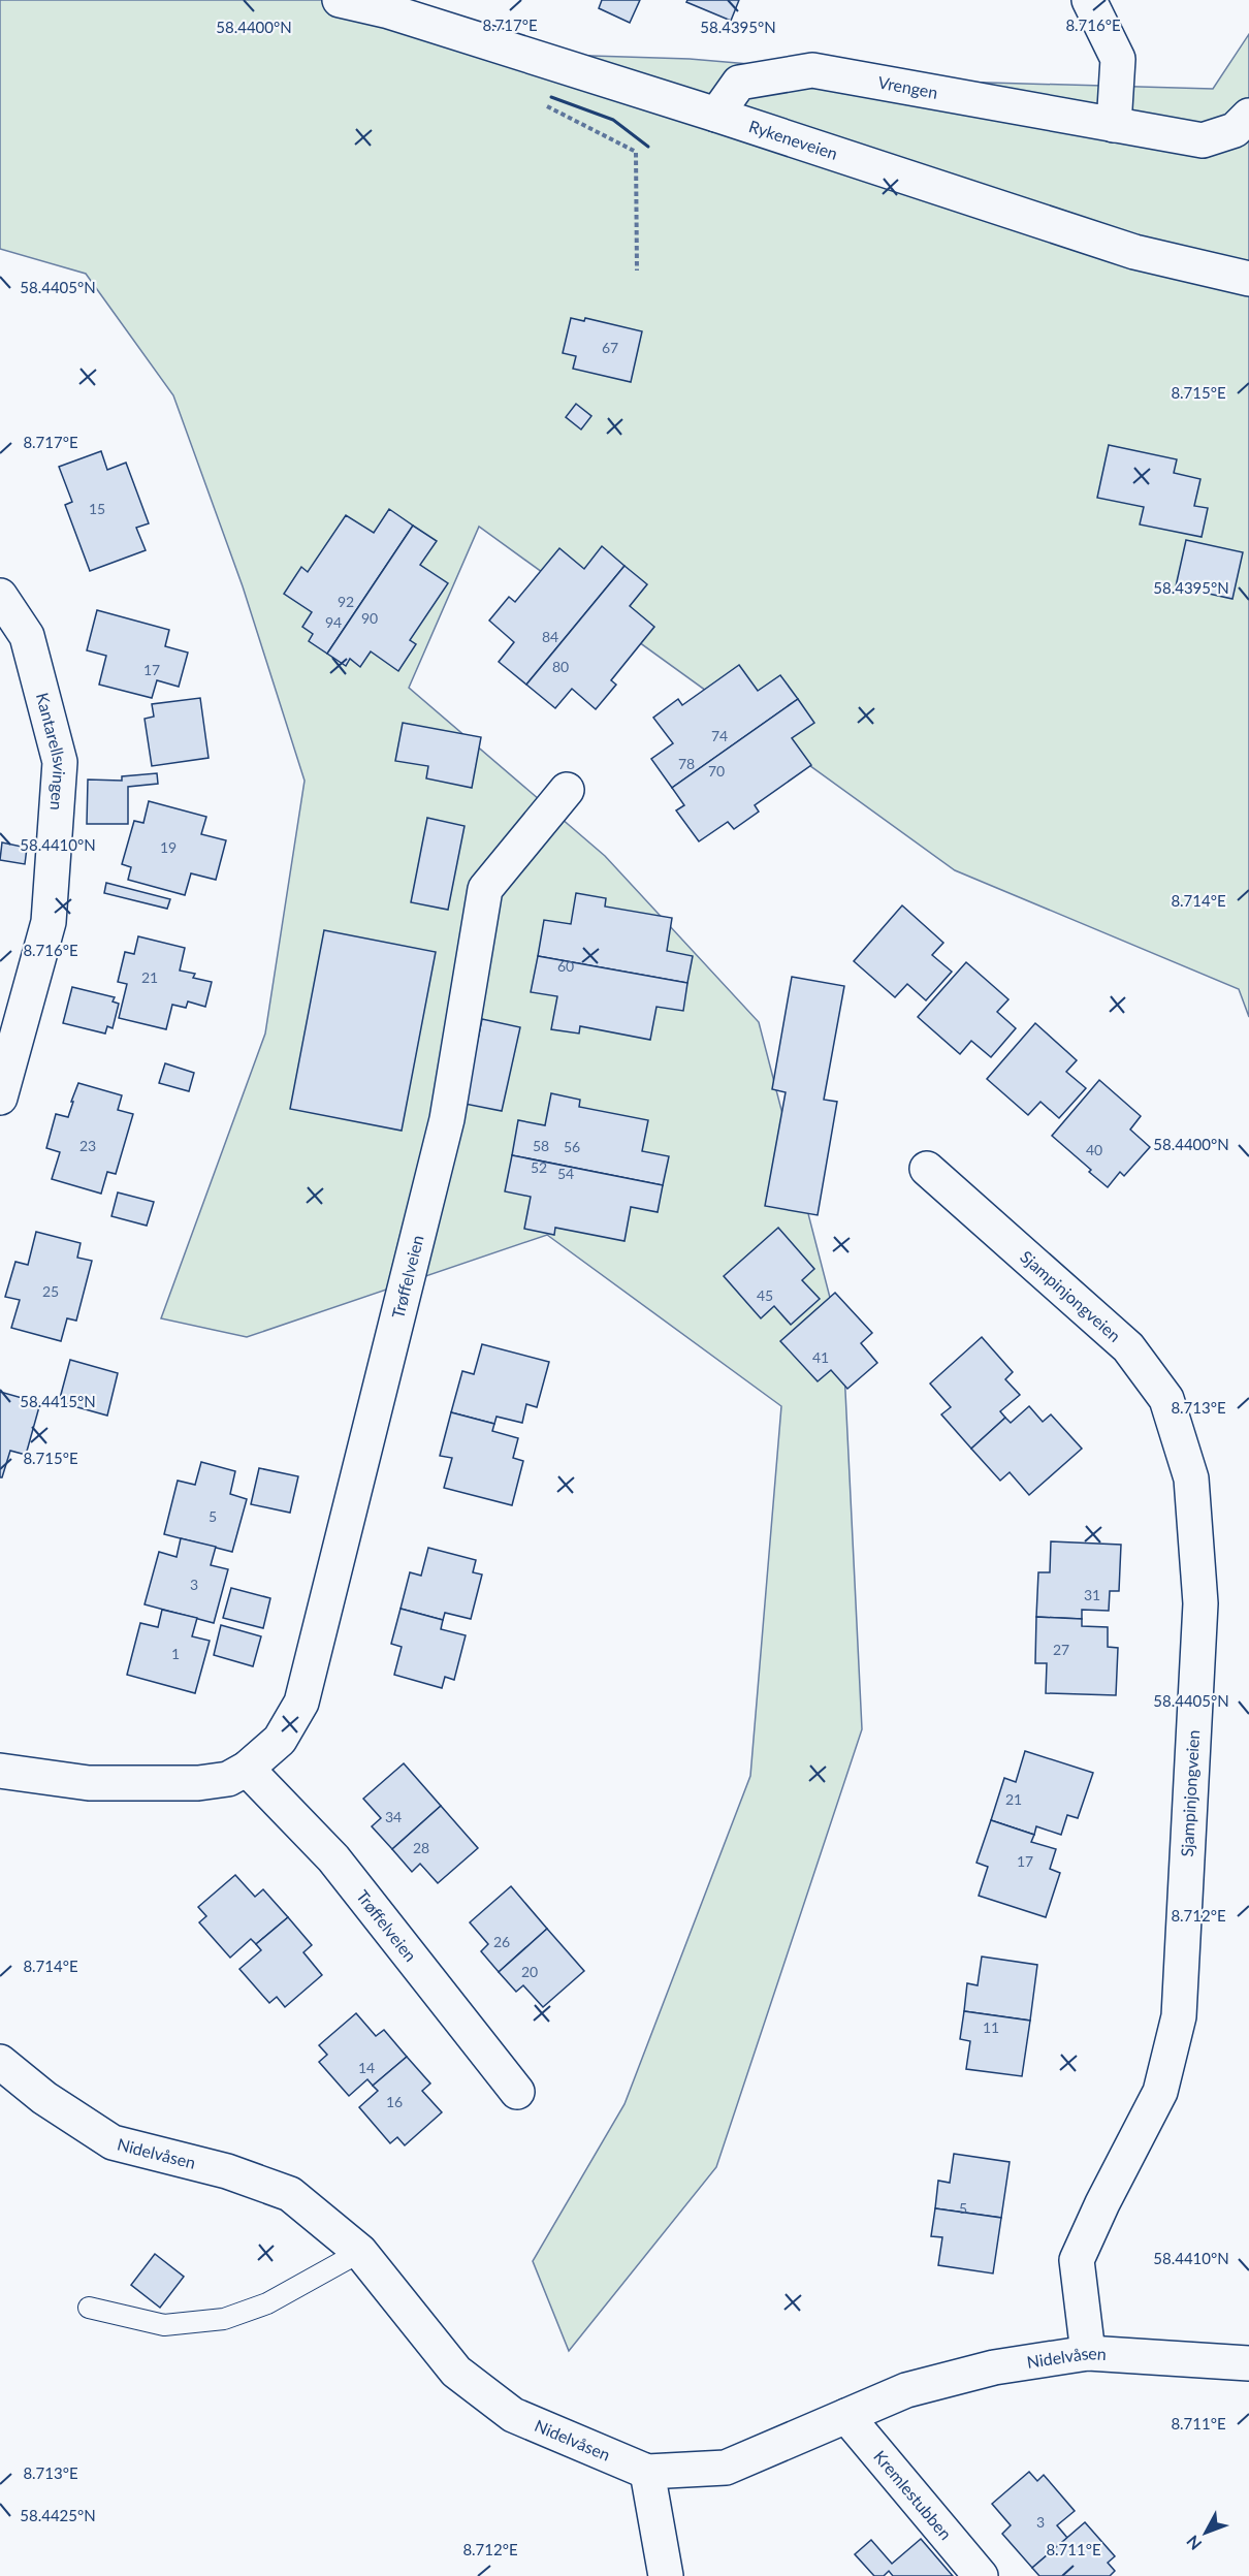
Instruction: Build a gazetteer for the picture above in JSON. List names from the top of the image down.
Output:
{
  "streets": {
    "street": [
      "Vrengen",
      "Rykeneveien",
      "Kantarellsvingen",
      "Trøffelveien",
      "Sjampinjongveien",
      "Nidelvåsen",
      "Kremlestubben"
    ]
  },
  "crossings": [
    ["Vrengen", "Rykeneveien"],
    ["Sjampinjongveien", "Nidelvåsen"],
    ["Nidelvåsen", "Kremlestubben"]
  ],
  "house_numbers": [
    "67",
    "15",
    "92",
    "90",
    "94",
    "84",
    "80",
    "17",
    "74",
    "78",
    "70",
    "19",
    "60",
    "21",
    "23",
    "58",
    "56",
    "40",
    "52",
    "54",
    "25",
    "45",
    "41",
    "5",
    "3",
    "31",
    "27",
    "1",
    "21",
    "34",
    "28",
    "17",
    "26",
    "20",
    "11",
    "14",
    "16",
    "5",
    "3"
  ],
  "north": "bottom left",
  "coordinates": [
    "8.717°E",
    "8.716°E",
    "58.4400°N",
    "58.4395°N",
    "58.4405°N",
    "8.715°E",
    "58.4410°N",
    "8.714°E",
    "58.4415°N",
    "8.713°E",
    "8.712°E",
    "8.711°E",
    "58.4425°N"
  ]
}
